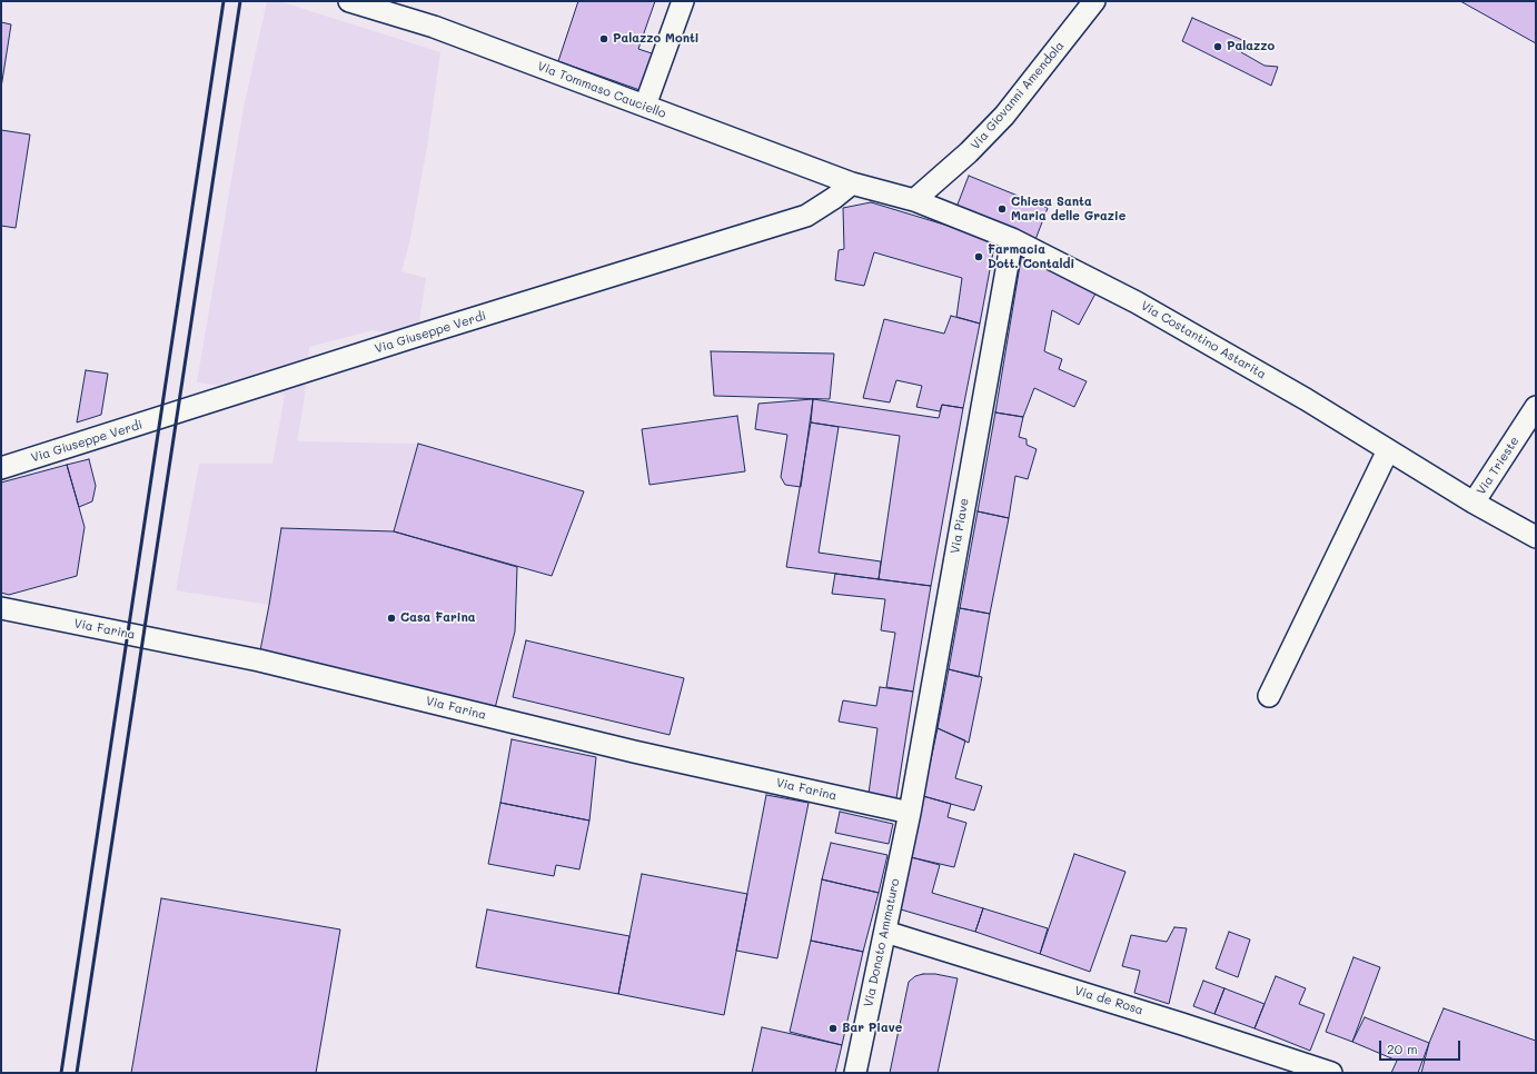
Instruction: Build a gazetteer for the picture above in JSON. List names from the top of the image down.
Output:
{
  "streets": {
    "street": [
      "Via Tommaso Cauciello",
      "Via Giovanni Amendola",
      "Via Giuseppe Verdi",
      "Via Costantino Astarita",
      "Via Trieste",
      "Via Piave",
      "Via Farina",
      "Via Donato Ammaturo",
      "Via de Rosa"
    ]
  },
  "crossings": [
    ["Via Tommaso Cauciello", "Via Giuseppe Verdi"],
    ["Via Tommaso Cauciello", "Via Costantino Astarita"],
    ["Via Giovanni Amendola", "Via Costantino Astarita"],
    ["Via Giuseppe Verdi", "Via Costantino Astarita"],
    ["Via Costantino Astarita", "Via Trieste"],
    ["Via Costantino Astarita", "Via Piave"],
    ["Via Piave", "Via Farina"],
    ["Via Piave", "Via Donato Ammaturo"],
    ["Via Farina", "Via Donato Ammaturo"],
    ["Via Donato Ammaturo", "Via de Rosa"]
  ],
  "places": [
    "Palazzo Monti",
    "Palazzo",
    "Chiesa Santa Maria delle Grazie",
    "Farmacia Dott. Contaldi",
    "Casa Farina",
    "Bar Piave"
  ],
  "scale_bar": "20 m"
}
